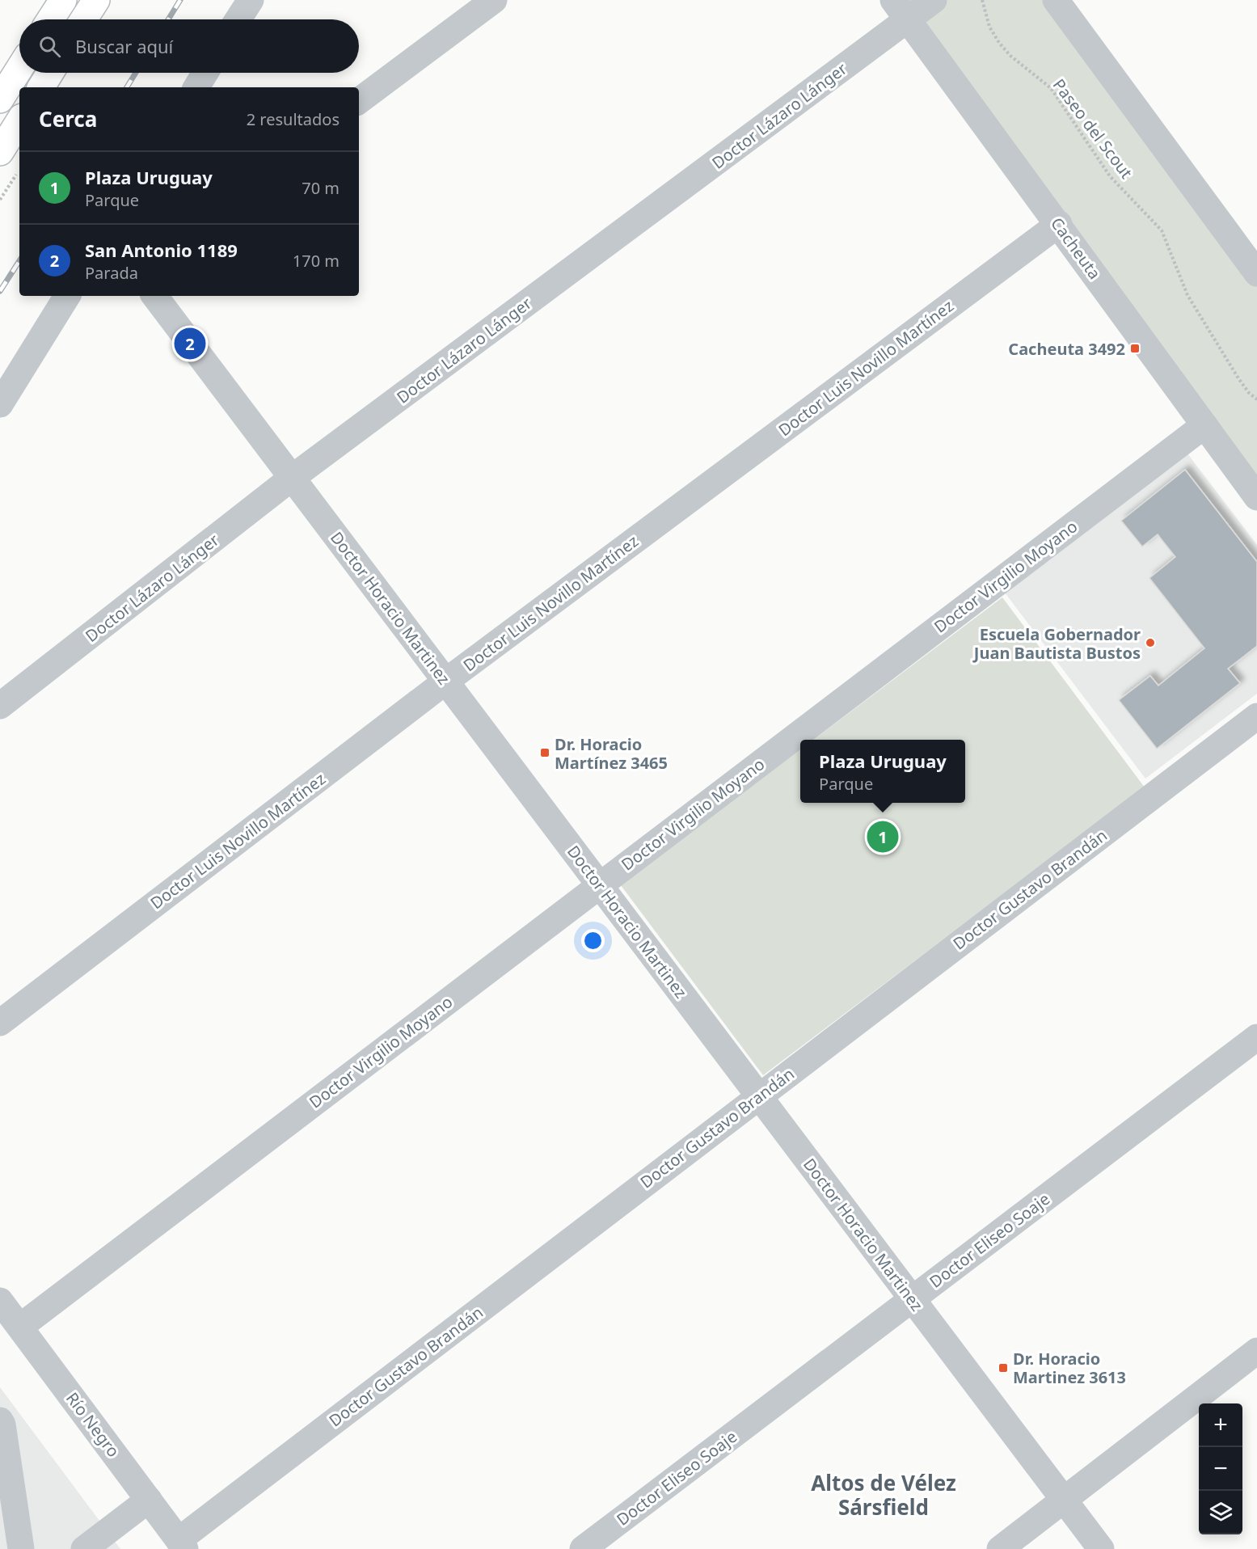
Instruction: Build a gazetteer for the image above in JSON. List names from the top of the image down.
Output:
{
  "streets": {
    "street": [
      "Doctor Lázaro Lánger",
      "Cacheuta",
      "Doctor Luis Novillo Martínez",
      "Doctor Virgilio Moyano",
      "Doctor Horacio Martinez",
      "Doctor Gustavo Brandán",
      "Doctor Eliseo Soaje",
      "Río Negro"
    ],
    "path": ["Paseo del Scout"]
  },
  "crossings": [
    ["Doctor Lázaro Lánger", "Cacheuta"],
    ["Doctor Lázaro Lánger", "Doctor Horacio Martinez"],
    ["Cacheuta", "Doctor Luis Novillo Martínez"],
    ["Cacheuta", "Doctor Virgilio Moyano"],
    ["Doctor Luis Novillo Martínez", "Doctor Horacio Martinez"],
    ["Doctor Virgilio Moyano", "Doctor Horacio Martinez"],
    ["Doctor Virgilio Moyano", "Río Negro"],
    ["Doctor Horacio Martinez", "Doctor Gustavo Brandán"],
    ["Doctor Horacio Martinez", "Doctor Eliseo Soaje"],
    ["Doctor Gustavo Brandán", "Río Negro"]
  ],
  "districts": ["Altos de Vélez Sársfield"],
  "places": {
    "transit": ["Cacheuta 3492", "Dr. Horacio Martínez 3465", "Dr. Horacio Martinez 3613"],
    "other": ["Escuela Gobernador Juan Bautista Bustos"]
  },
  "page": {
    "search": "Buscar aquí",
    "heading": ["Cerca", "2 resultados"],
    "list": [
      {
        "mark": "1",
        "name": "Plaza Uruguay",
        "note": "Parque",
        "value": "70 m"
      },
      {
        "mark": "2",
        "name": "San Antonio 1189",
        "note": "Parada",
        "value": "170 m"
      }
    ],
    "pins": ["2", "1"],
    "popup": ["Plaza Uruguay", "Parque"],
    "map_buttons": ["+", "−"]
  }
}
